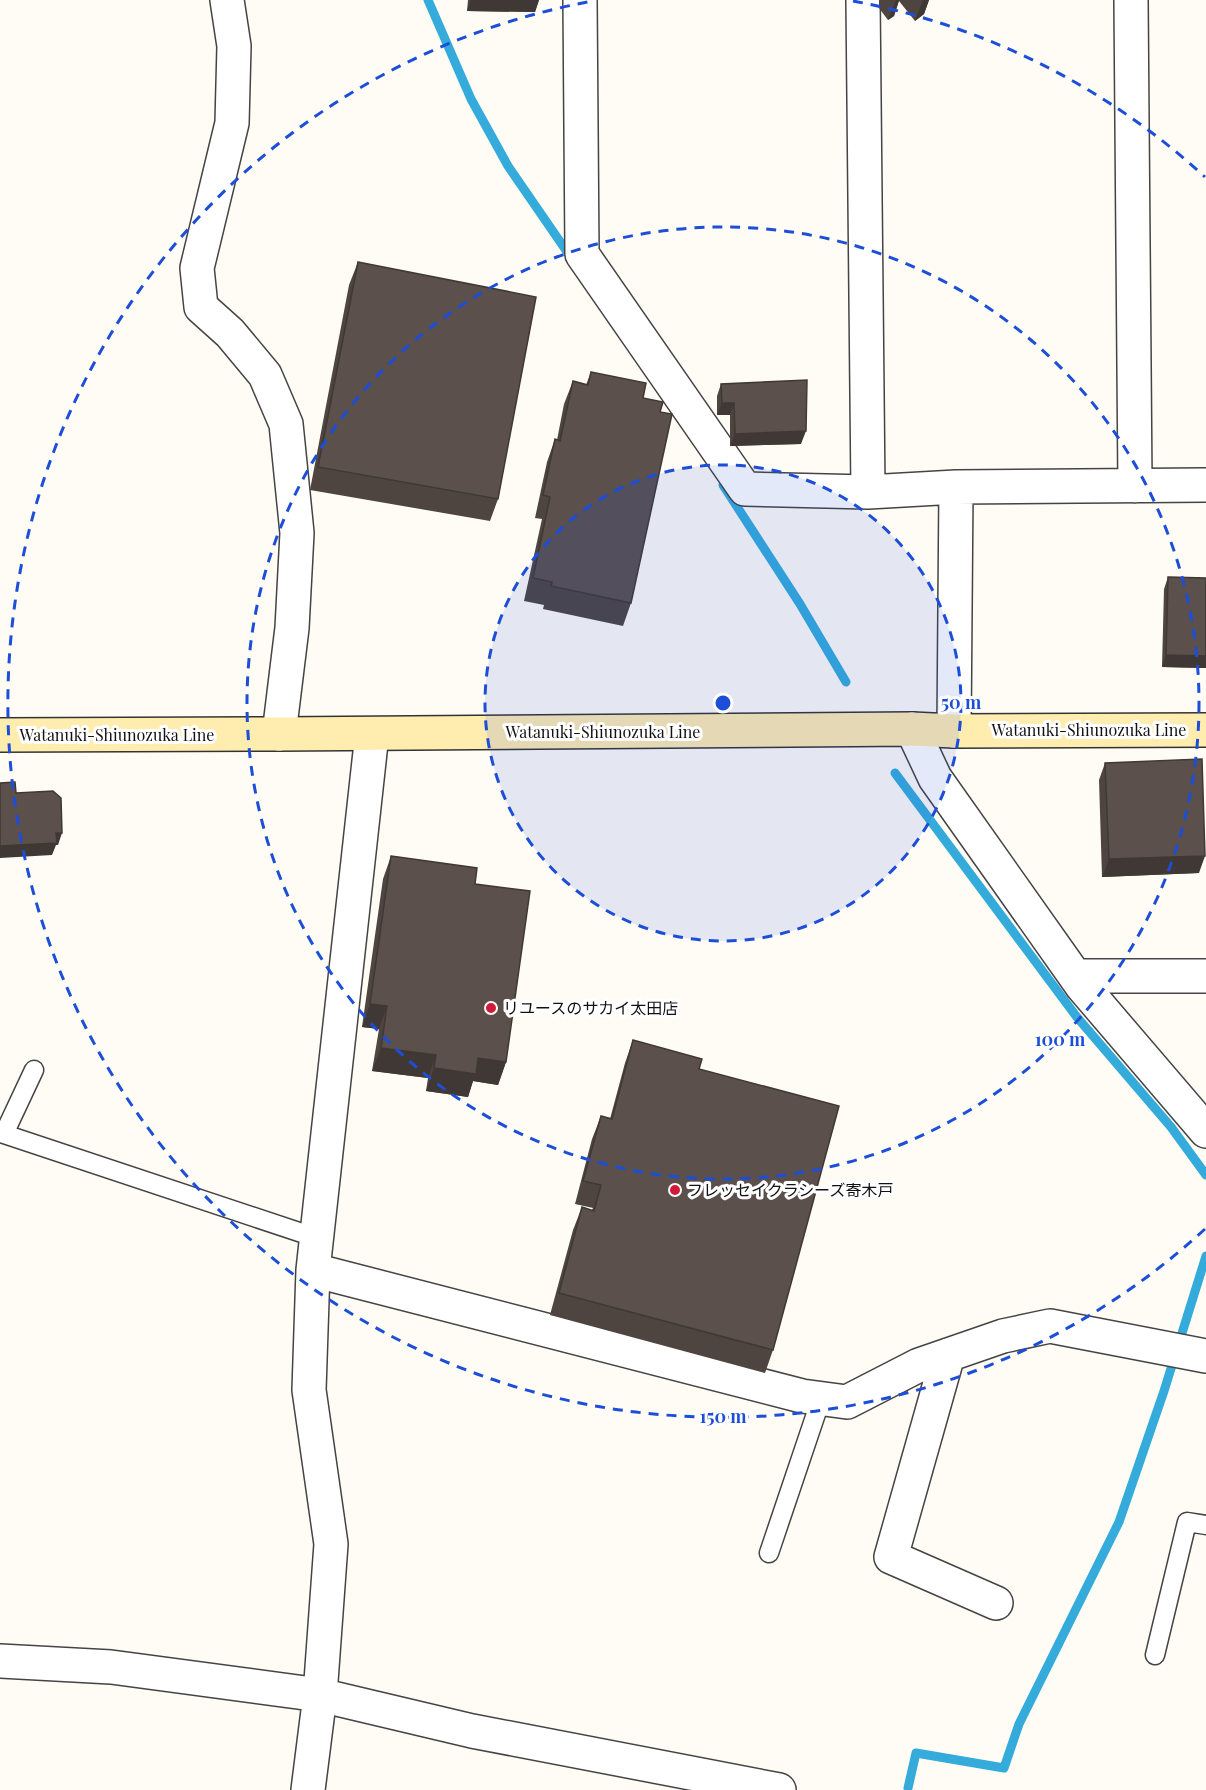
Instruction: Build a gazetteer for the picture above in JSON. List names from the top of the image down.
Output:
{
  "streets": {
    "main road": ["Watanuki-Shiunozuka Line"]
  },
  "places": ["リユースのサカイ太田店", "フレッセイクラシーズ寄木戸"],
  "rings": ["50 m", "100 m", "150 m"]
}
